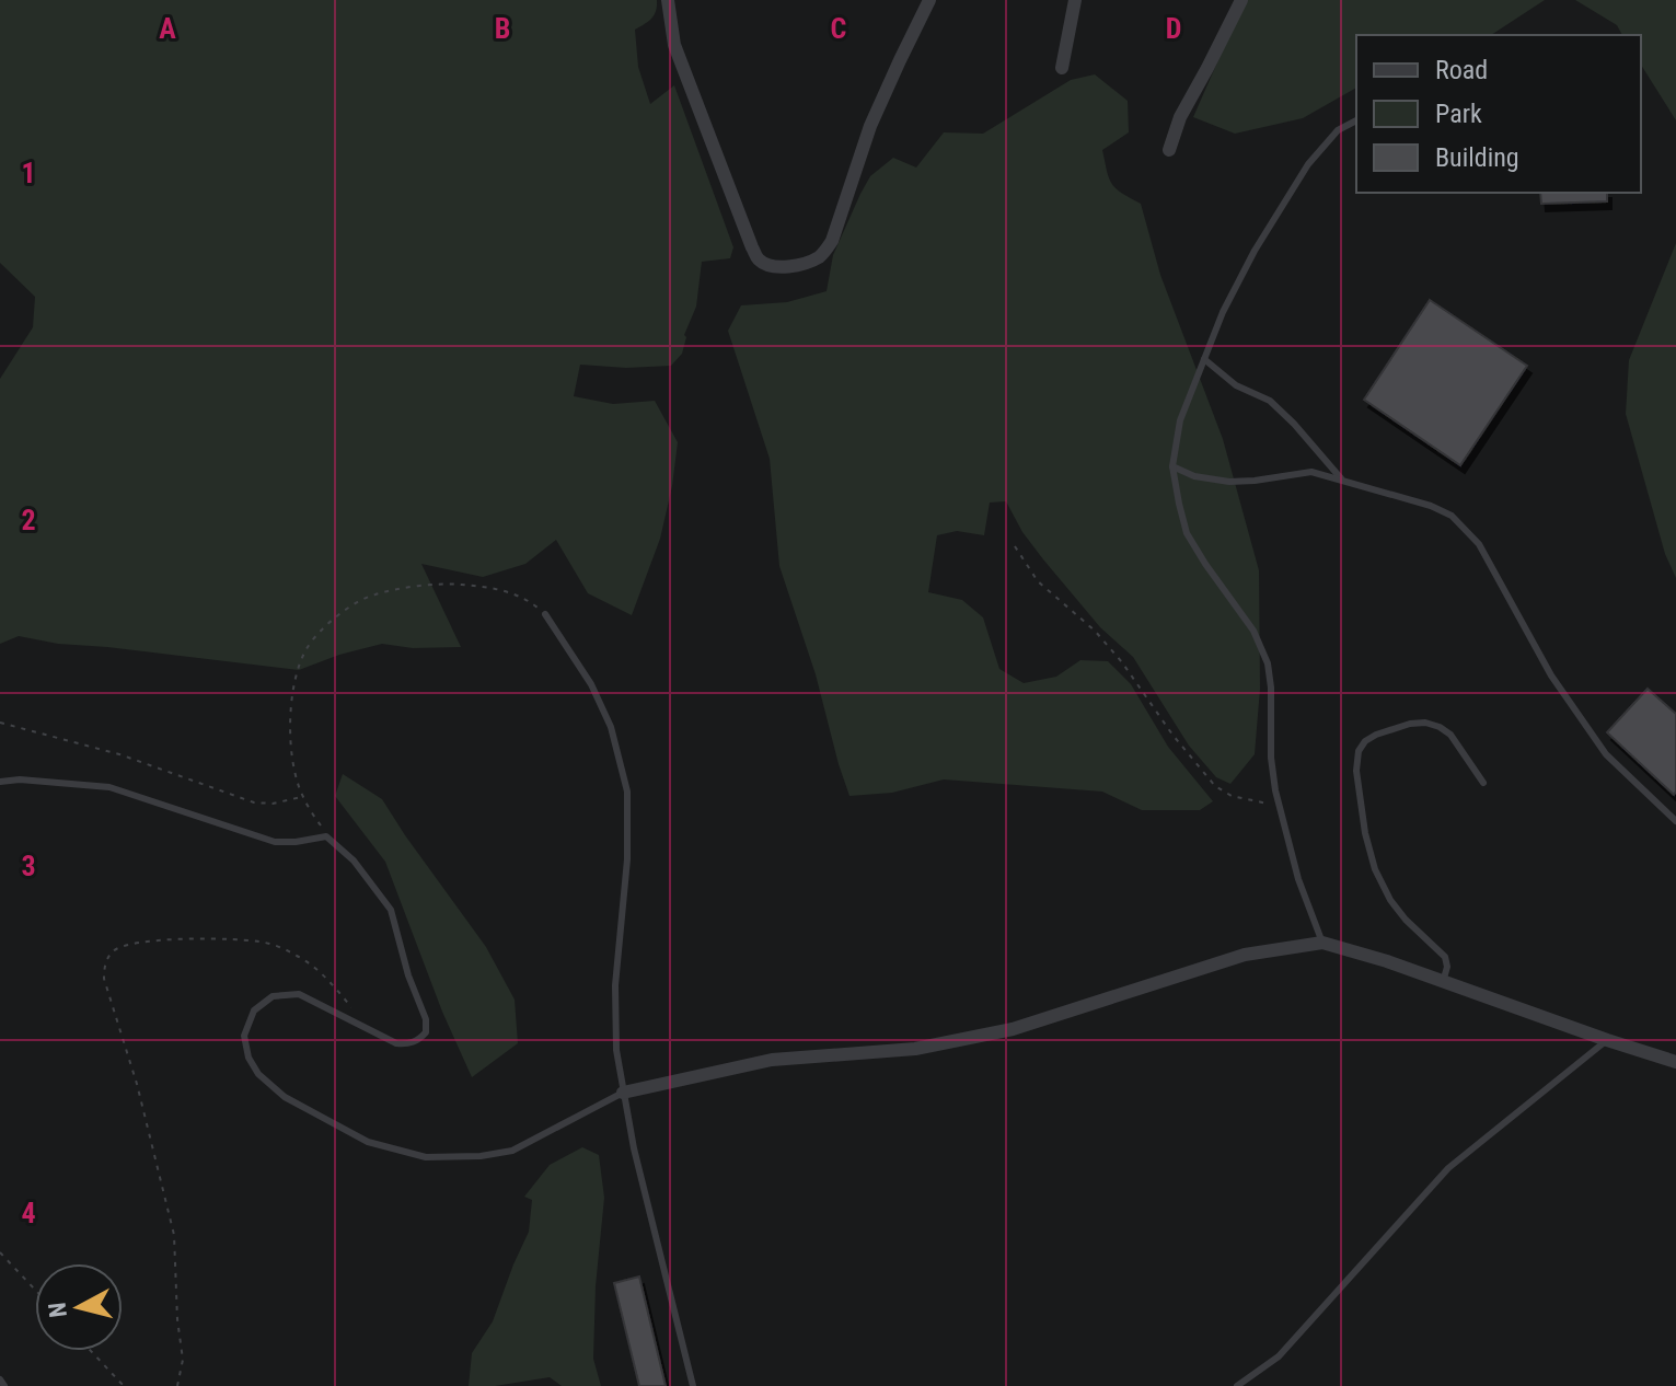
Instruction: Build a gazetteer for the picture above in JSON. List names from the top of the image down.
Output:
{
  "legend": ["Road", "Park", "Building"],
  "north": "left",
  "grid": {
    "columns": [
      "A",
      "B",
      "C",
      "D"
    ],
    "rows": [
      "1",
      "2",
      "3",
      "4"
    ]
  }
}
